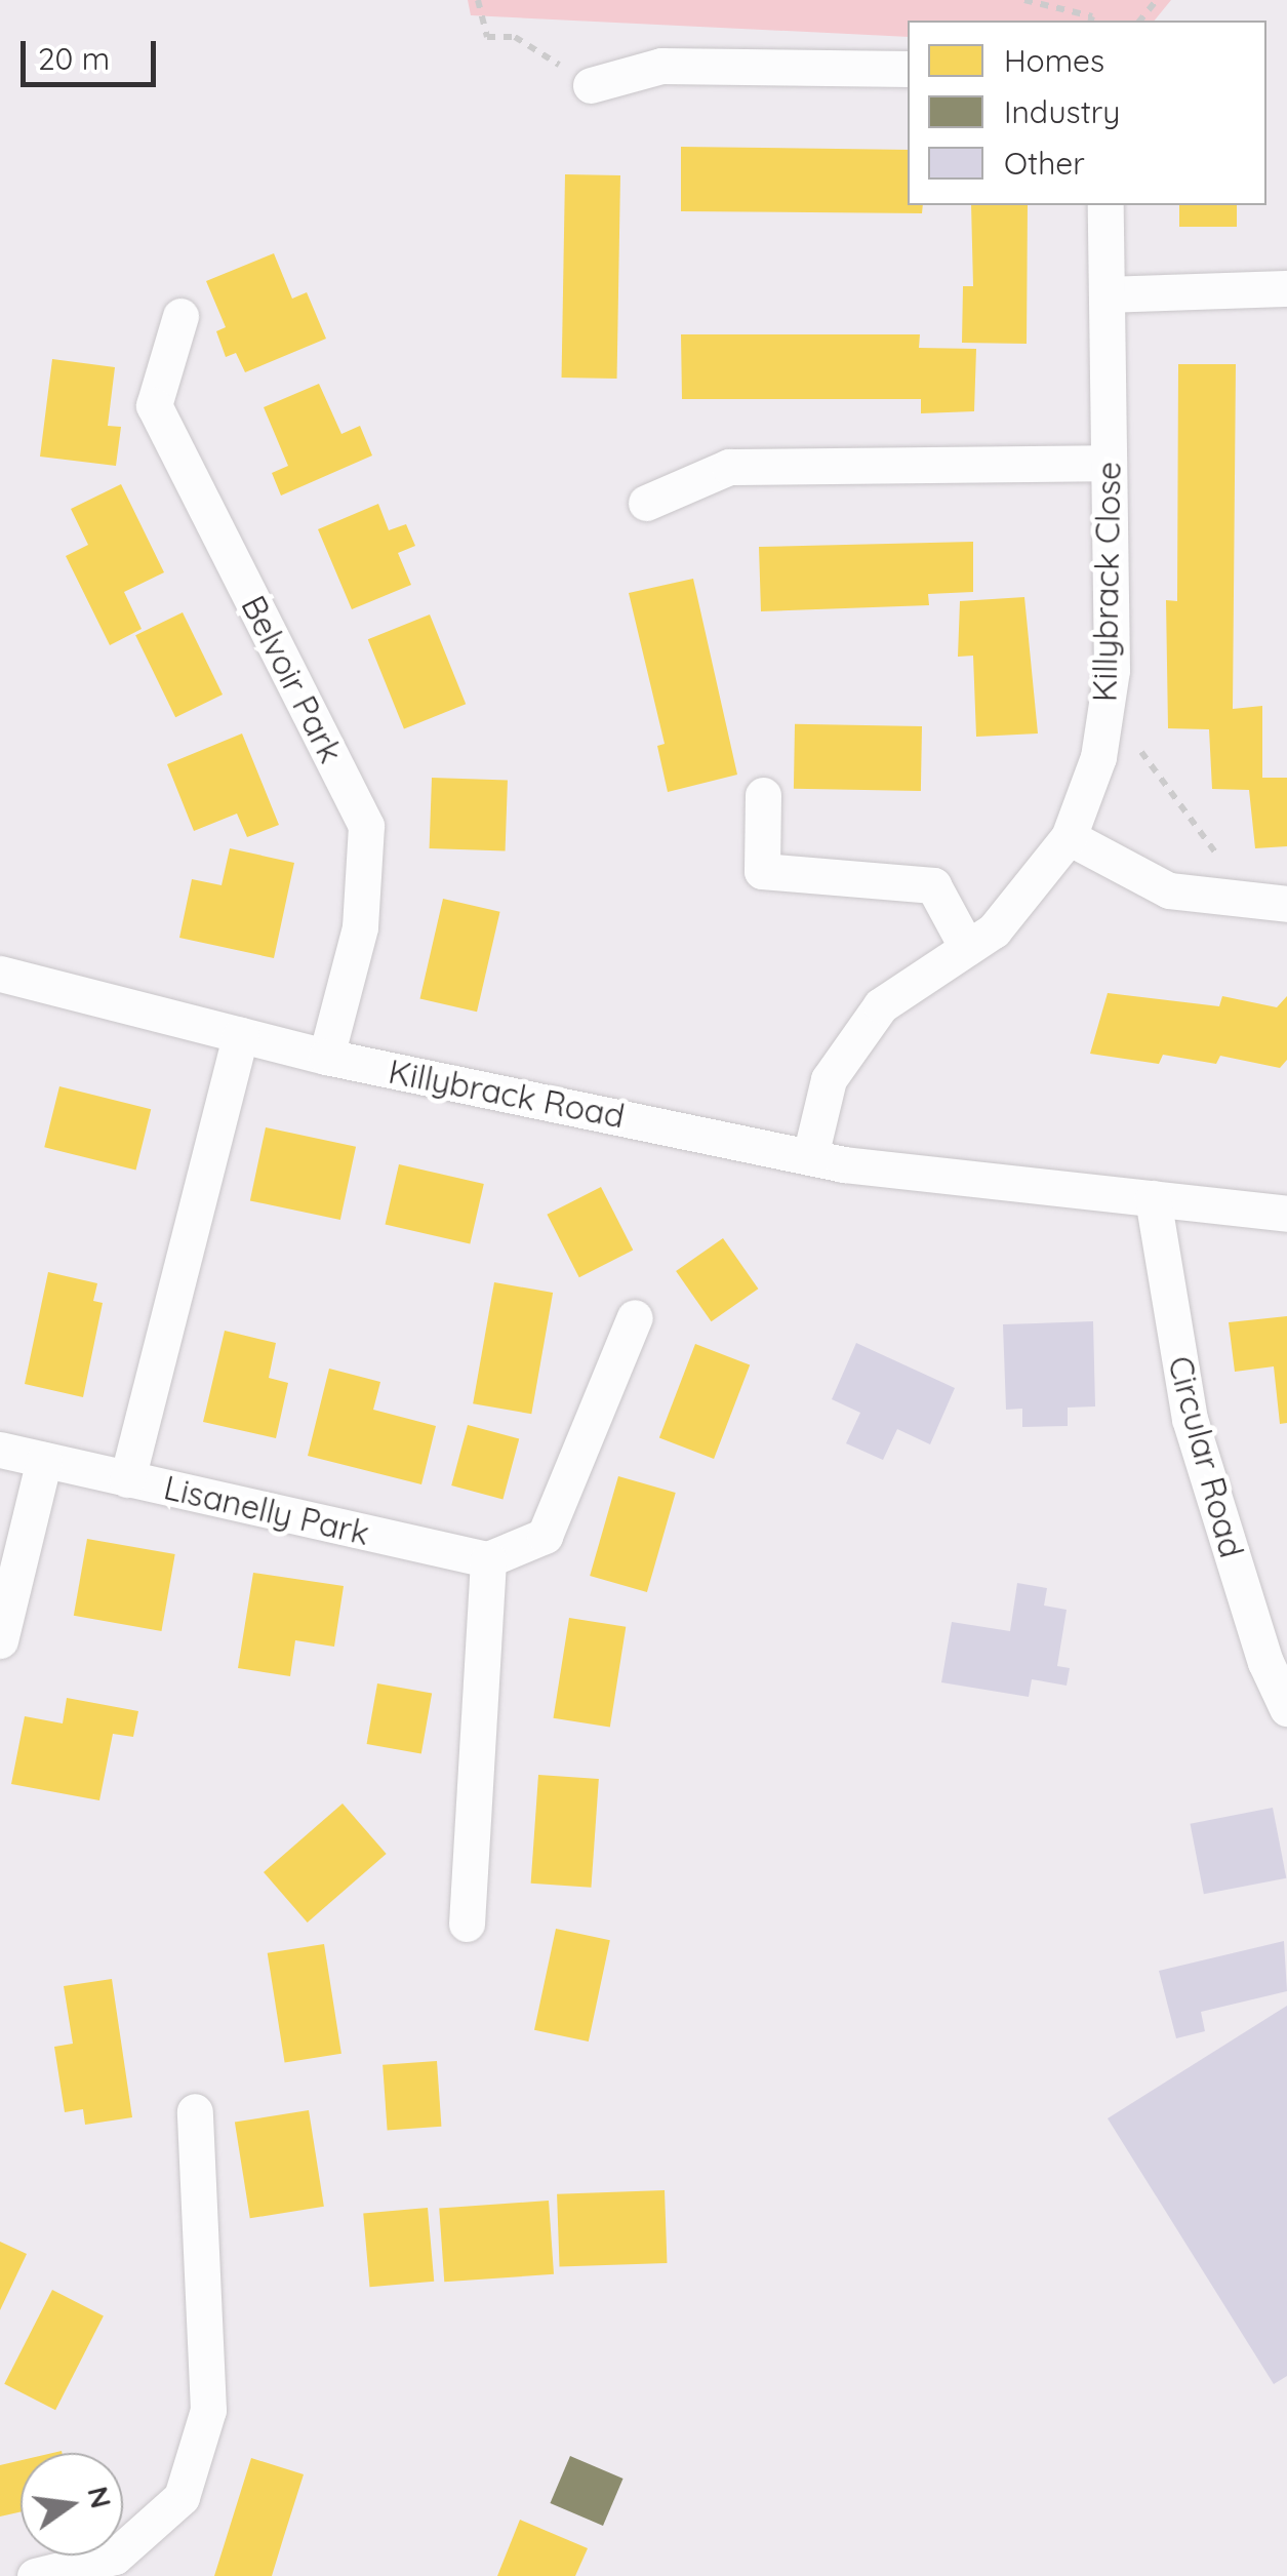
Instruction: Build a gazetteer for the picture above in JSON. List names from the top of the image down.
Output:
{
  "streets": {
    "street": [
      "Killybrack Close",
      "Belvoir Park",
      "Killybrack Road",
      "Circular Road",
      "Lisanelly Park"
    ]
  },
  "crossings": [
    ["Killybrack Close", "Killybrack Road"],
    ["Belvoir Park", "Killybrack Road"],
    ["Killybrack Road", "Circular Road"]
  ],
  "legend": ["Homes", "Industry", "Other"],
  "scale_bar": "20 m",
  "north": "right"
}
